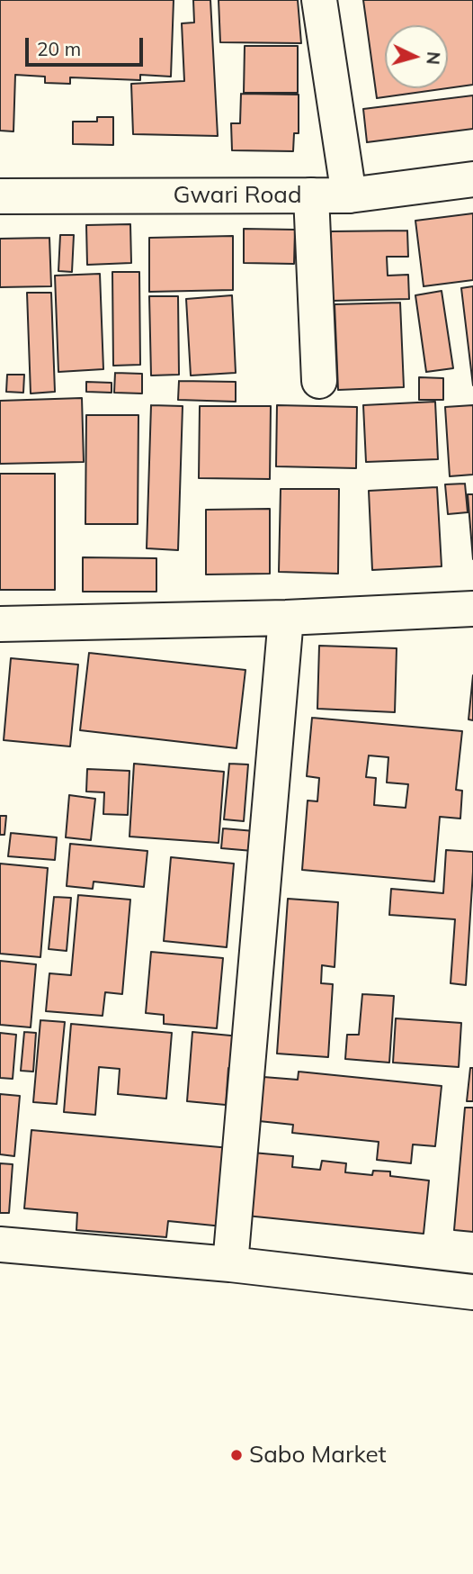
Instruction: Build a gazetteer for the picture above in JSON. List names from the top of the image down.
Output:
{
  "streets": {
    "street": ["Gwari Road"]
  },
  "places": ["Sabo Market"],
  "scale_bar": "20 m",
  "north": "right"
}
